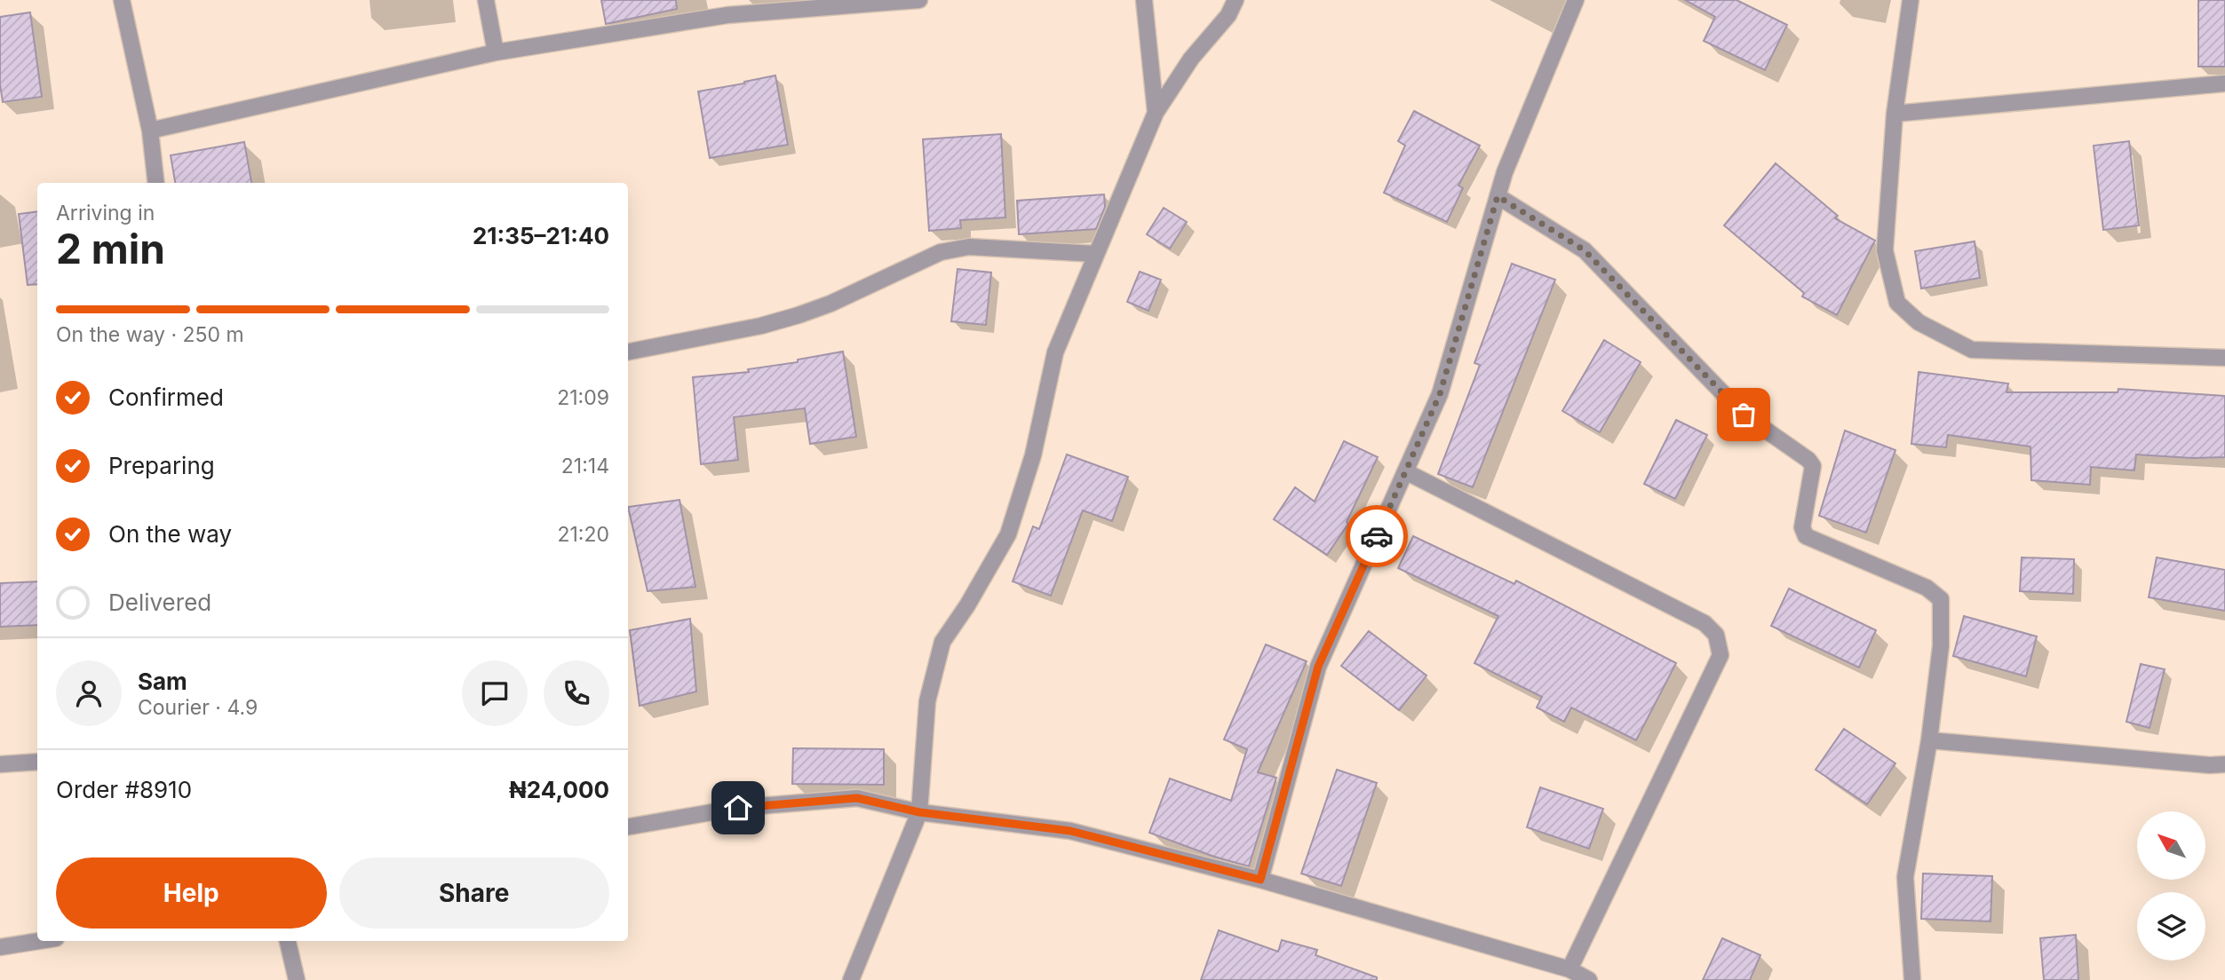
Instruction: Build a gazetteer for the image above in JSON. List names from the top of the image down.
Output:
{
  "north": "top left",
  "page": {
    "heading": ["2 min", "Arriving in", "21:35–21:40"],
    "panel": [
      "Sam",
      "Courier · 4.9",
      "Order #8910",
      "₦24,000"
    ],
    "bar": "On the way · 250 m",
    "list": [
      ["Confirmed", "21:09"],
      ["Preparing", "21:14"],
      ["On the way", "21:20"],
      "Delivered"
    ],
    "buttons": ["Help", "Share"]
  }
}
